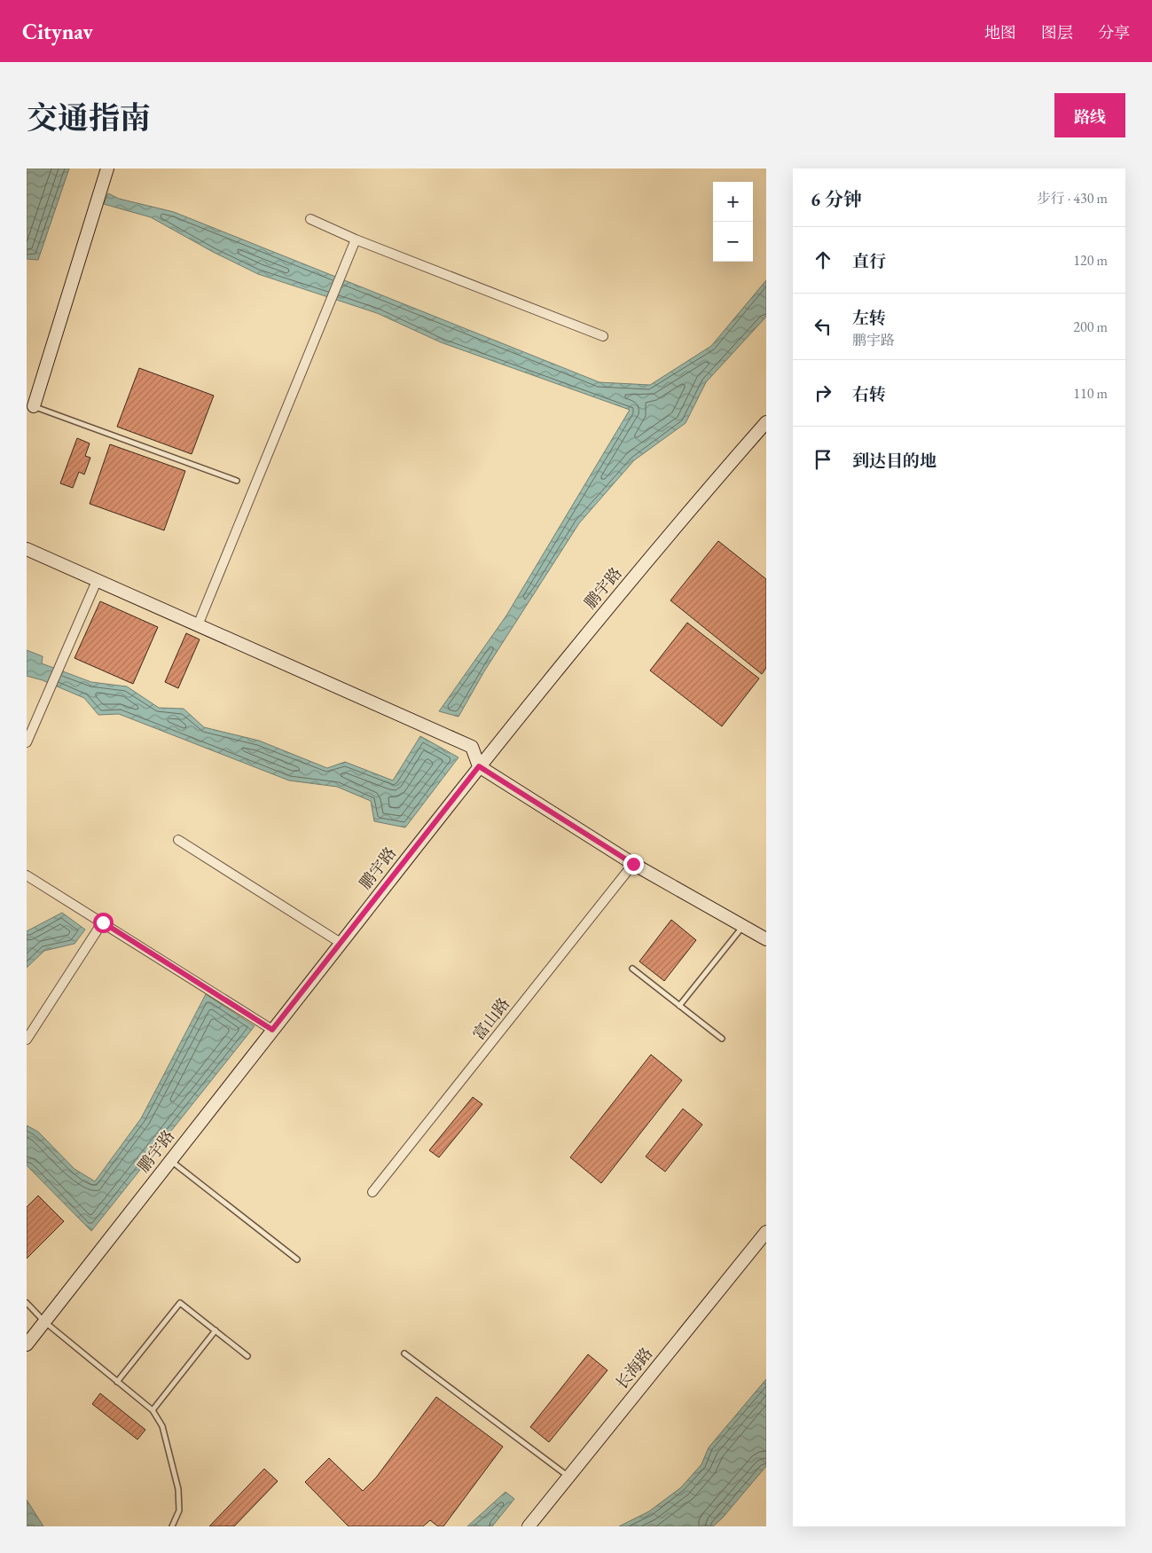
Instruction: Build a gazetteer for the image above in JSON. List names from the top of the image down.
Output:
{
  "streets": {
    "street": ["鹏宇路", "富山路", "长海路"]
  },
  "page": {
    "header": "Citynav",
    "nav": ["地图", "图层", "分享"],
    "title": "交通指南",
    "buttons": "路线",
    "heading": ["6 分钟", "步行 · 430 m"],
    "map_buttons": ["+", "−"],
    "list": [
      ["直行", "120 m"],
      ["左转", "鹏宇路", "200 m"],
      ["右转", "110 m"],
      "到达目的地"
    ]
  }
}
